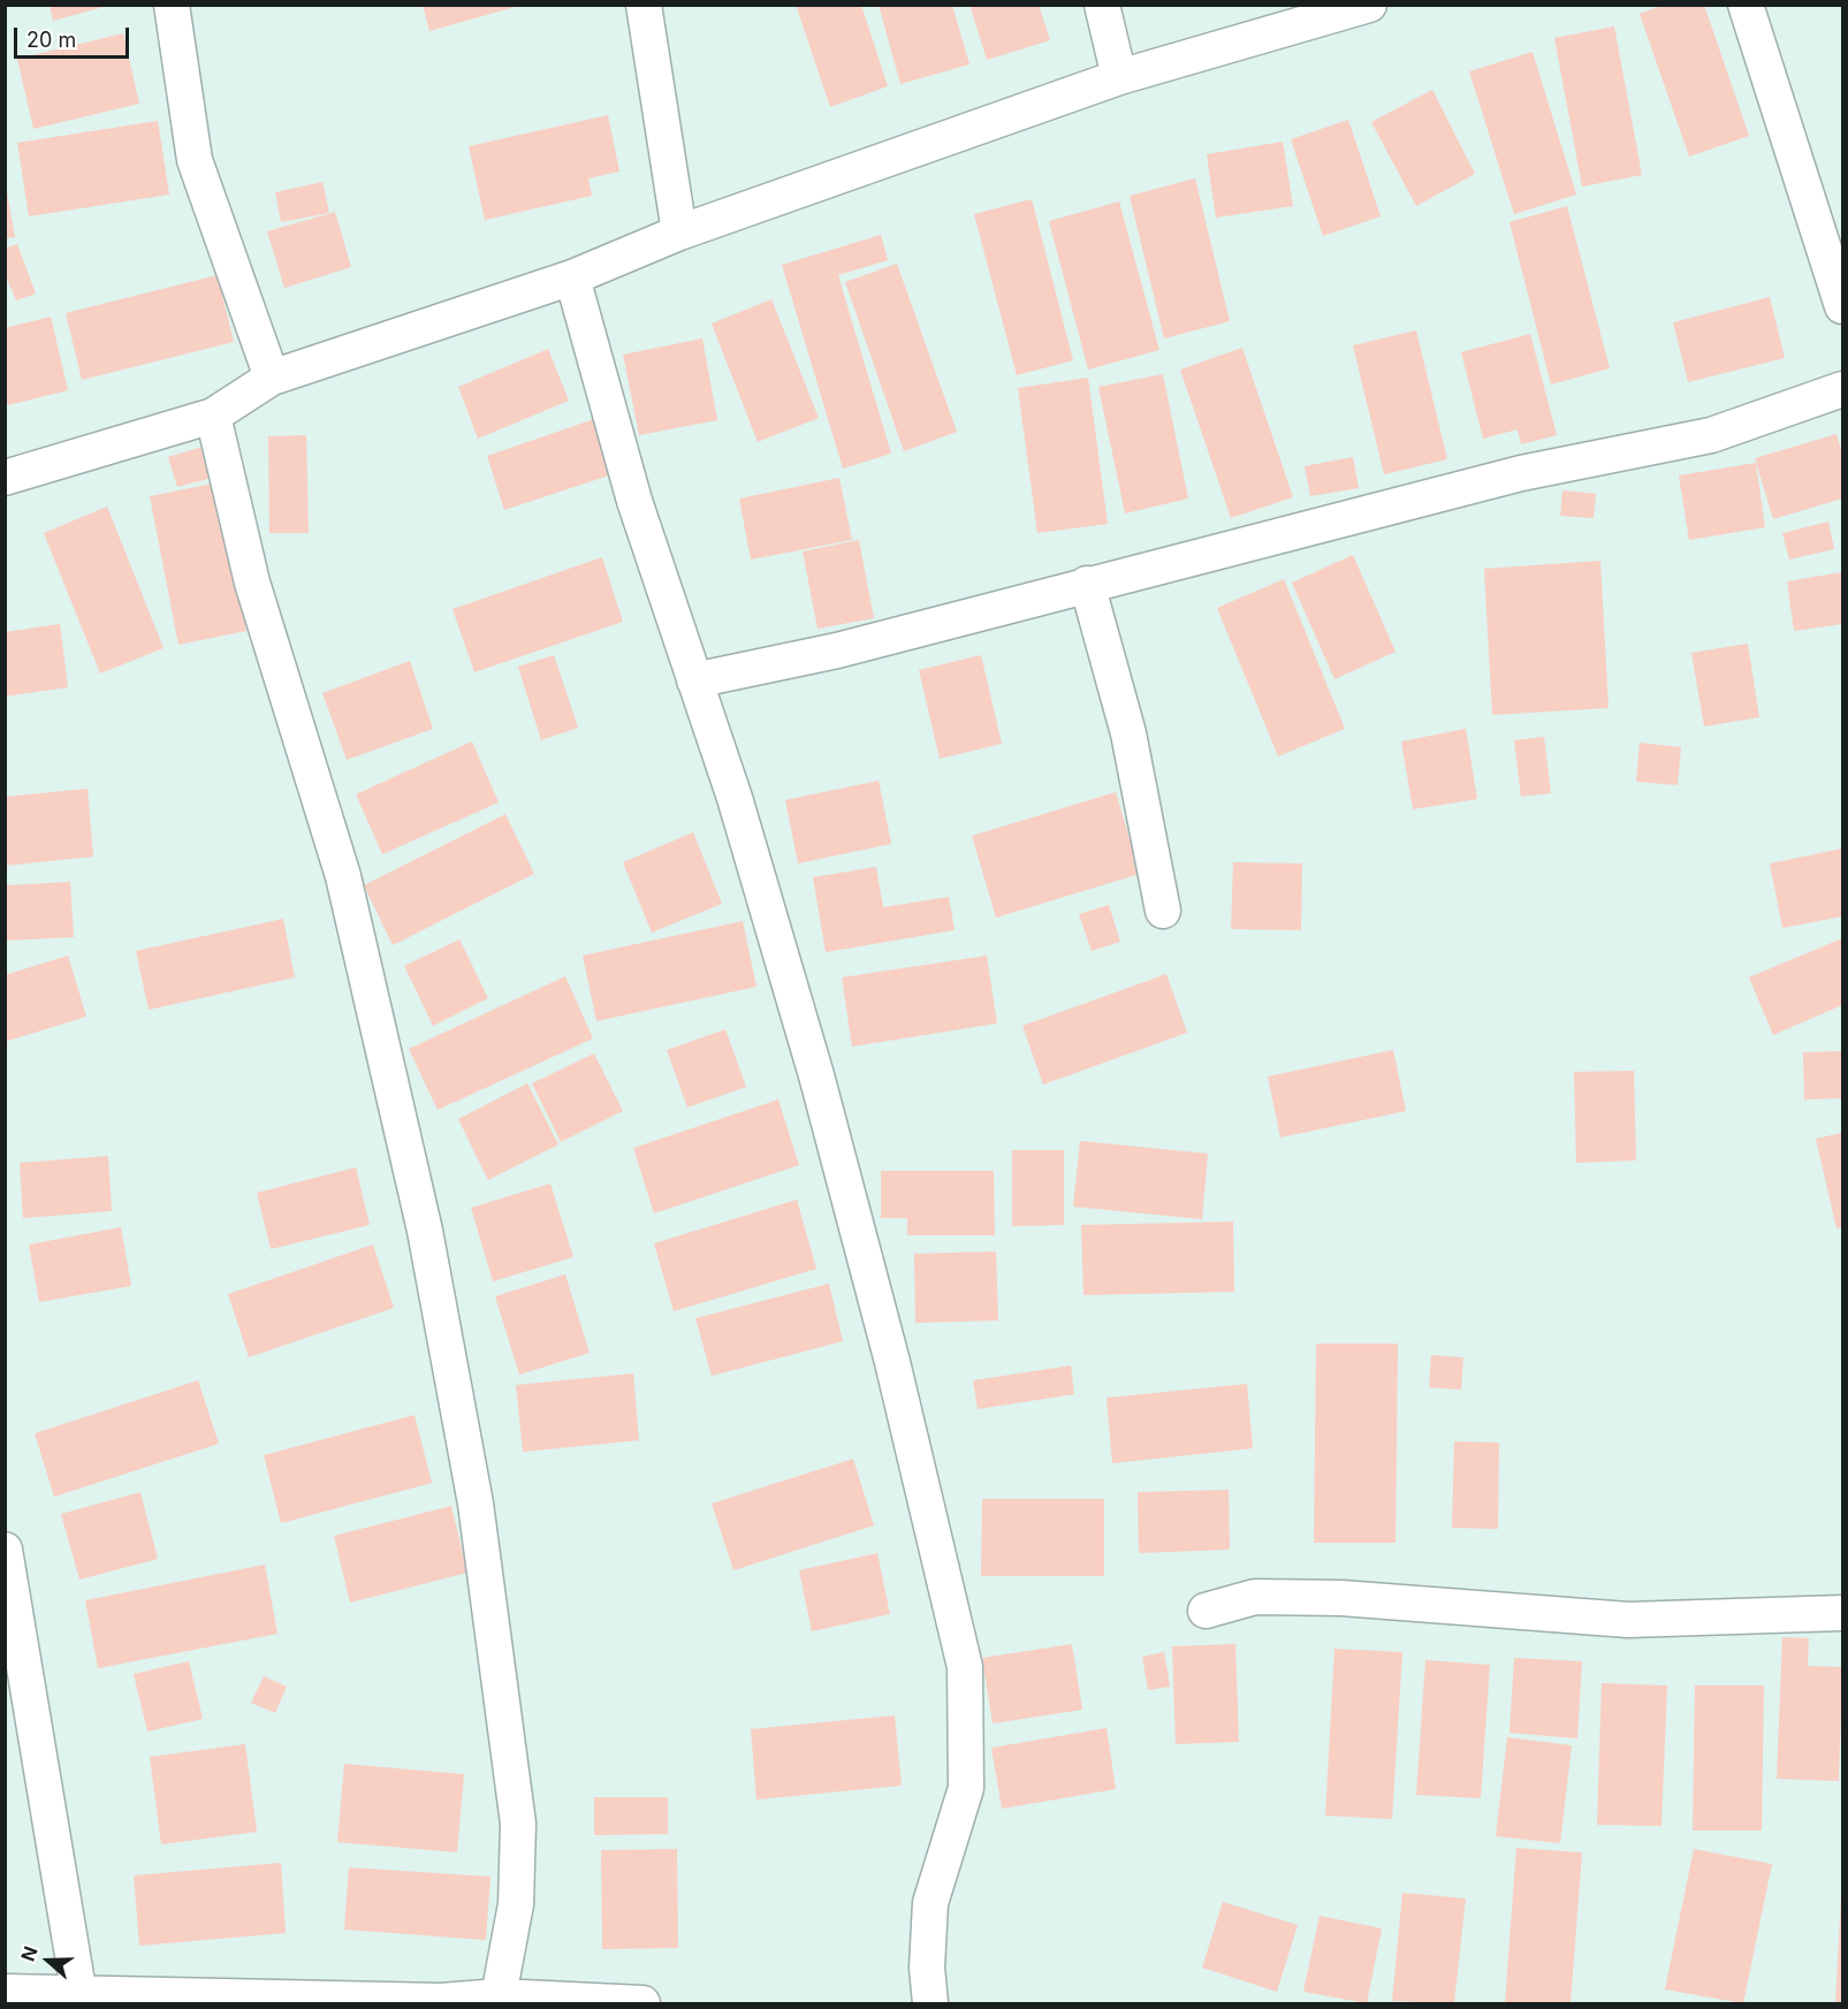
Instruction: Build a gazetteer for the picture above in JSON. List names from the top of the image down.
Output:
{
  "scale_bar": "20 m",
  "north": "left"
}
